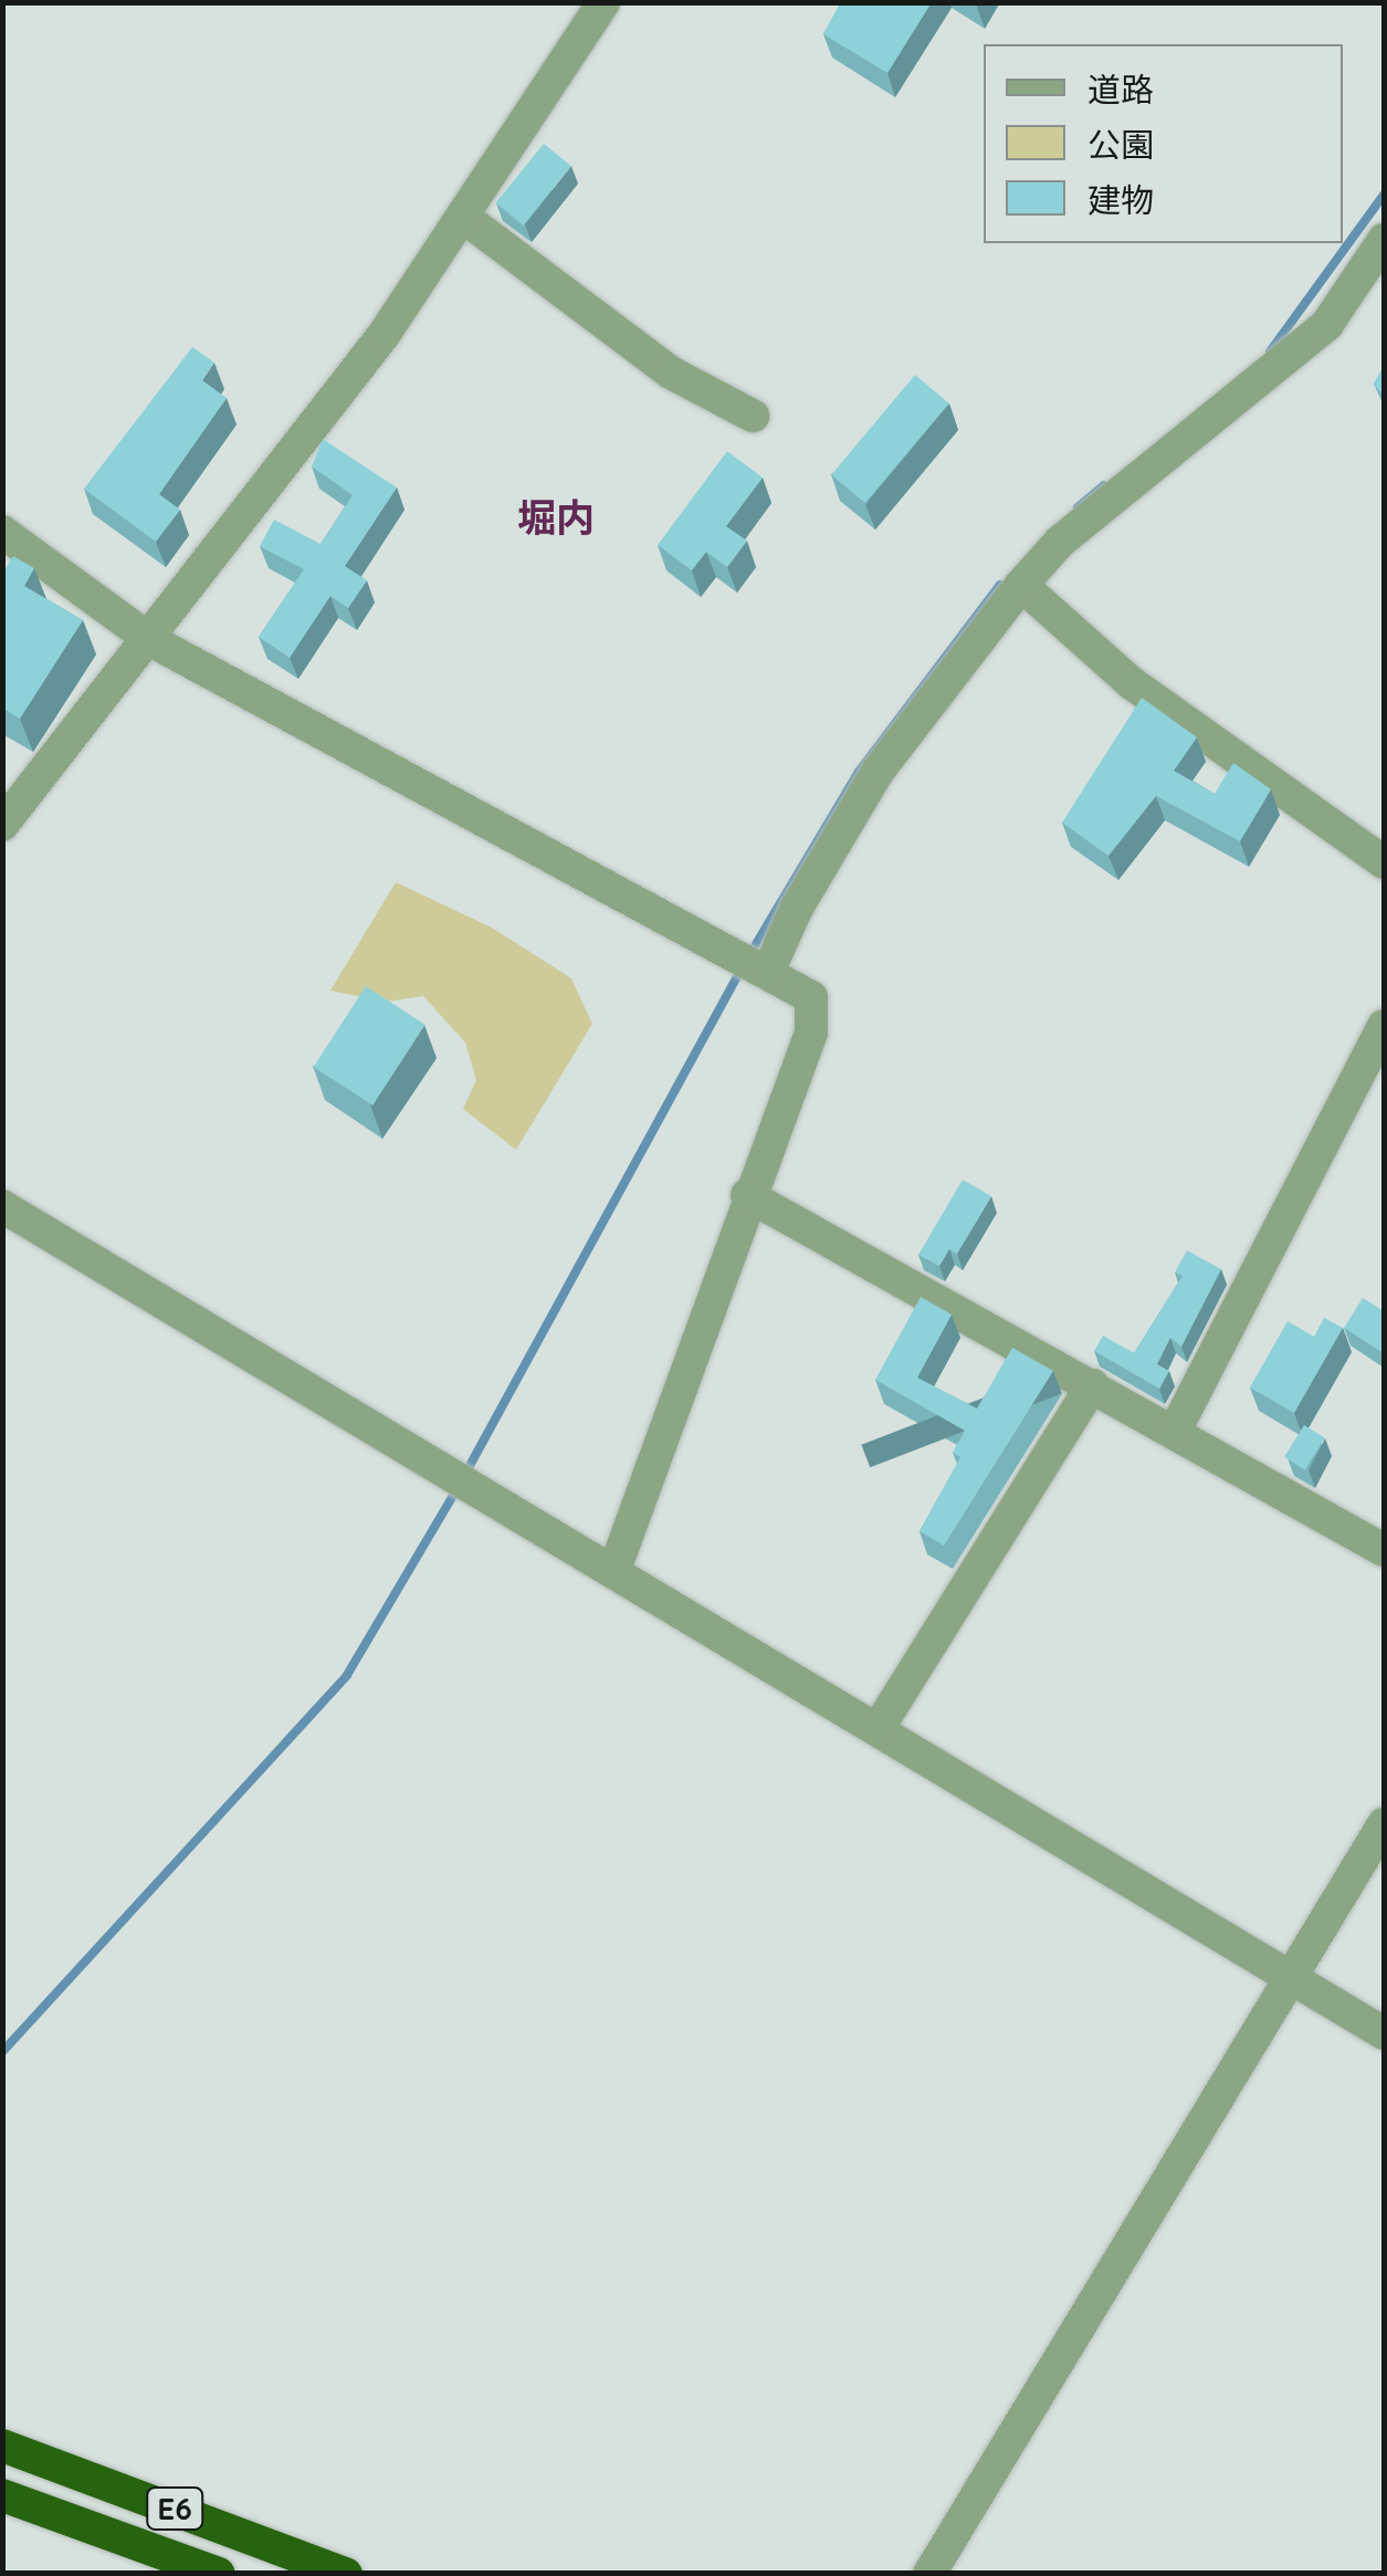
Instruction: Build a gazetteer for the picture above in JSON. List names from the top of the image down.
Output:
{
  "streets": {
    "highway": ["E6"]
  },
  "districts": ["堀内"],
  "legend": ["道路", "公園", "建物"]
}
